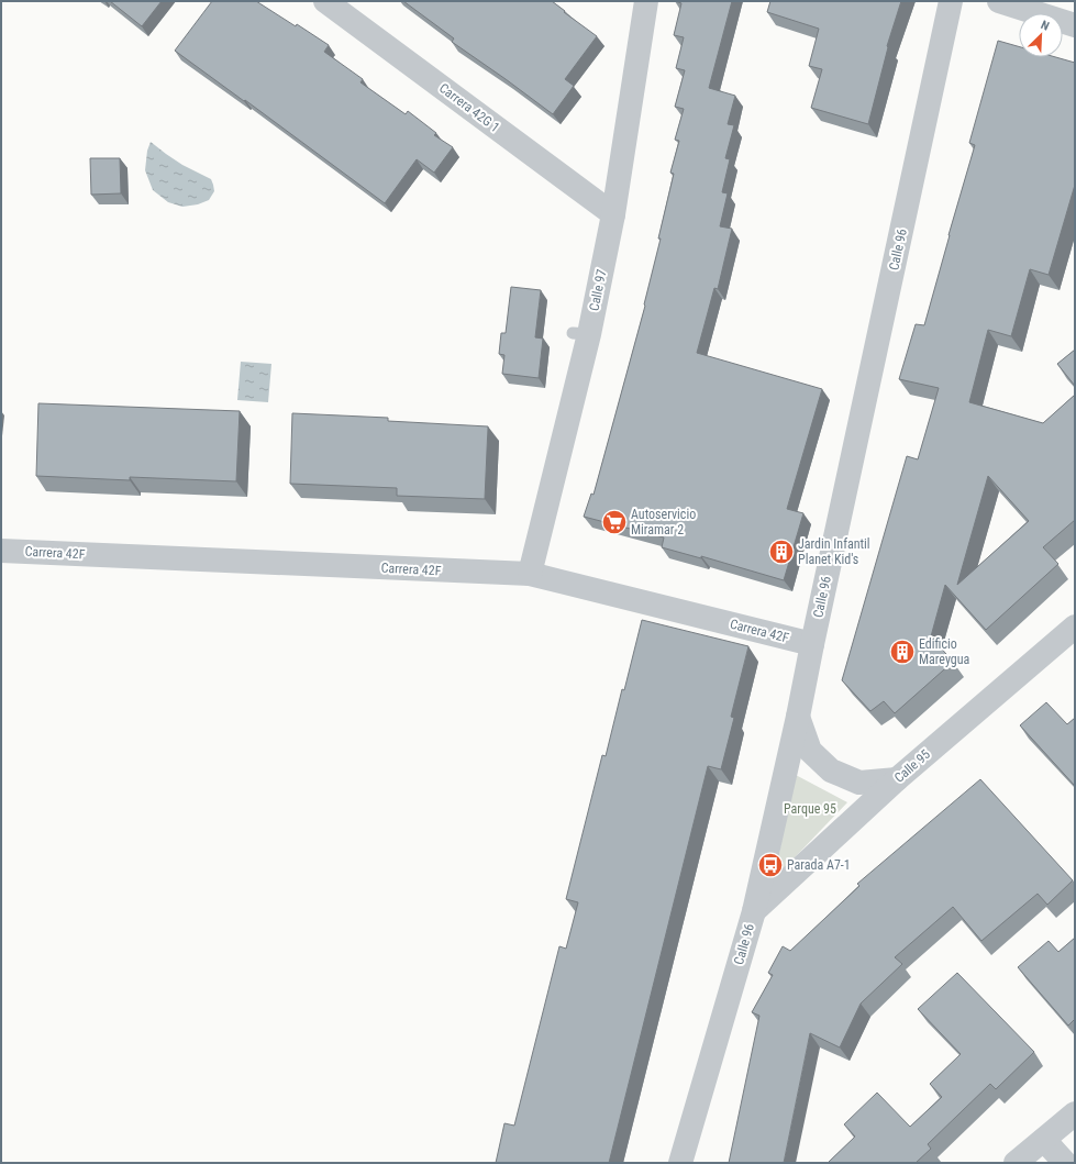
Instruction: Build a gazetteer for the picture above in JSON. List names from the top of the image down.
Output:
{
  "streets": {
    "street": [
      "Carrera 42G 1",
      "Calle 96",
      "Calle 97",
      "Carrera 42F",
      "Calle 95"
    ]
  },
  "crossings": [
    ["Carrera 42G 1", "Calle 97"],
    ["Calle 96", "Carrera 42F"],
    ["Calle 96", "Calle 95"],
    ["Calle 97", "Carrera 42F"]
  ],
  "parks": ["Parque 95"],
  "places": {
    "supermarket": ["Autoservicio Miramar 2"],
    "building": ["Jardin Infantil Planet Kid's", "Edificio Mareygua"],
    "bus stop": ["Parada A7-1"]
  },
  "north": "top right"
}
